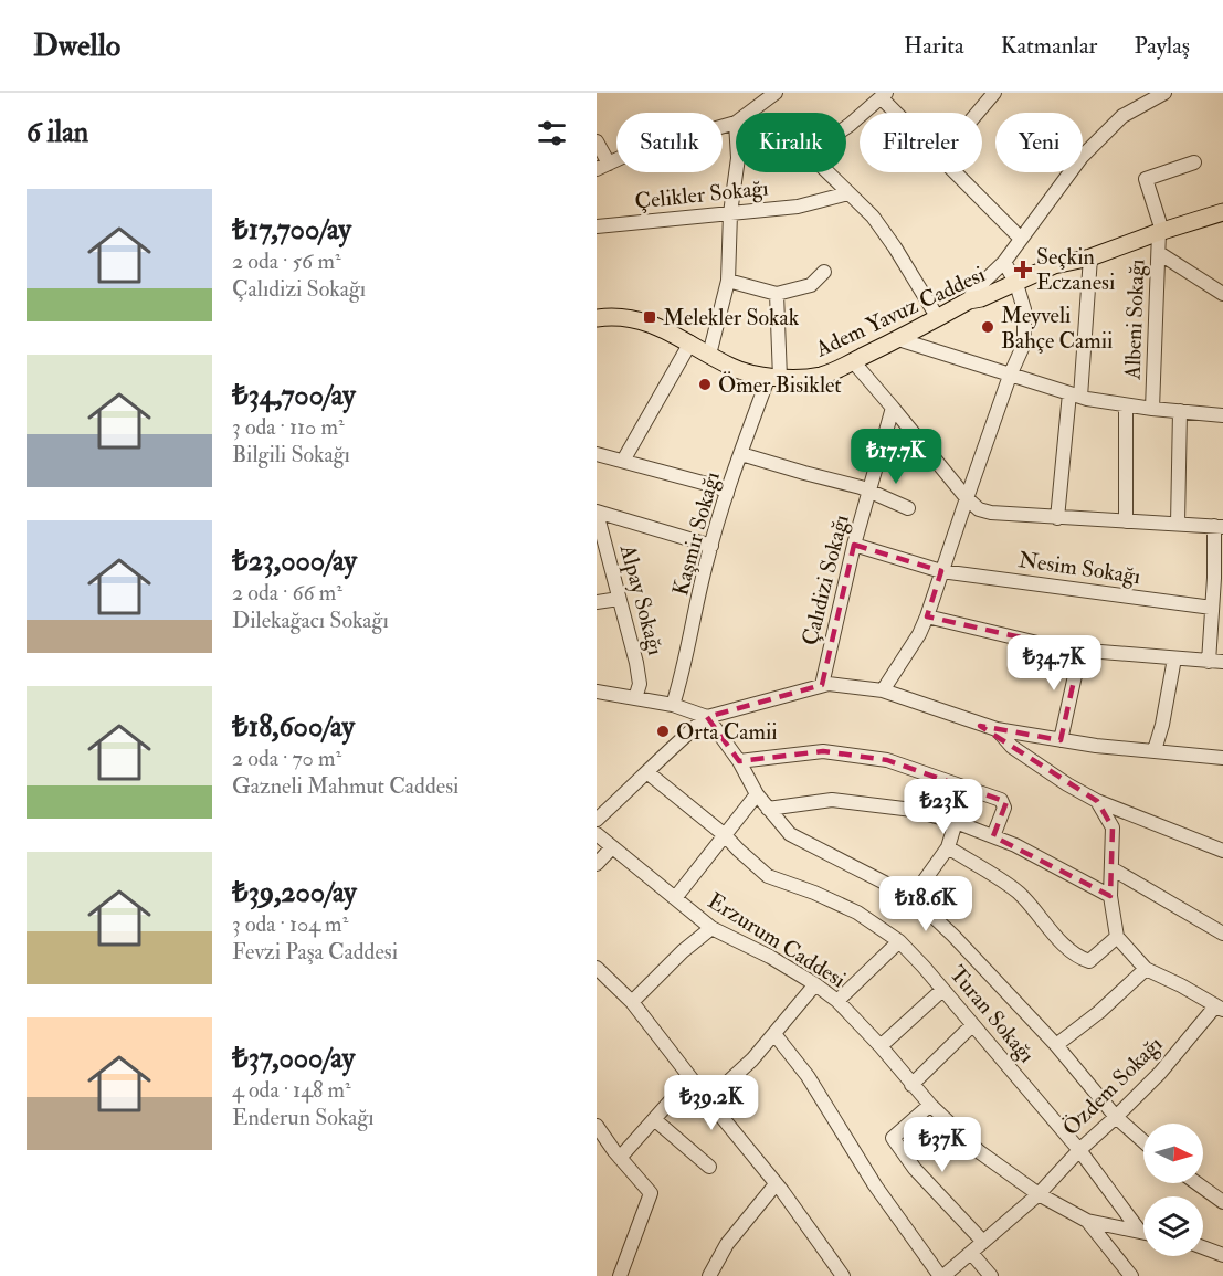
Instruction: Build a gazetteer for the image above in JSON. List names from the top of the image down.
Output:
{
  "streets": {
    "main road": ["Adem Yavuz Caddesi"],
    "street": [
      "Çelikler Sokağı",
      "Albeni Sokağı",
      "Kaşmir Sokağı",
      "Nesim Sokağı",
      "Çalıdizi Sokağı",
      "Alpay Sokağı",
      "Erzurum Caddesi",
      "Turan Sokağı",
      "Özdem Sokağı"
    ]
  },
  "crossings": [
    ["Adem Yavuz Caddesi", "Albeni Sokağı"],
    ["Adem Yavuz Caddesi", "Kaşmir Sokağı"],
    ["Nesim Sokağı", "Çalıdizi Sokağı"],
    ["Erzurum Caddesi", "Turan Sokağı"],
    ["Erzurum Caddesi", "Özdem Sokağı"],
    ["Turan Sokağı", "Özdem Sokağı"]
  ],
  "places": {
    "health": ["Seçkin Eczanesi"],
    "transit": ["Melekler Sokak"],
    "other": ["Meyveli Bahçe Camii", "Ömer Bisiklet", "Orta Camii"]
  },
  "north": "right",
  "page": {
    "header": "Dwello",
    "nav": ["Harita", "Katmanlar", "Paylaş"],
    "heading": "6 ilan",
    "chip": [
      "Satılık",
      "Kiralık",
      "Filtreler",
      "Yeni"
    ],
    "list": [
      {
        "name": "₺17,700/ay",
        "note": "2 oda · 56 m² · Çalıdizi Sokağı"
      },
      {
        "name": "₺34,700/ay",
        "note": "3 oda · 110 m² · Bilgili Sokağı"
      },
      {
        "name": "₺23,000/ay",
        "note": "2 oda · 66 m² · Dilekağacı Sokağı"
      },
      {
        "name": "₺18,600/ay",
        "note": "2 oda · 70 m² · Gazneli Mahmut Caddesi"
      },
      {
        "name": "₺39,200/ay",
        "note": "3 oda · 104 m² · Fevzi Paşa Caddesi"
      },
      {
        "name": "₺37,000/ay",
        "note": "4 oda · 148 m² · Enderun Sokağı"
      }
    ],
    "price": [
      "₺17.7K",
      "₺34.7K",
      "₺23K",
      "₺18.6K",
      "₺39.2K",
      "₺37K"
    ]
  }
}
